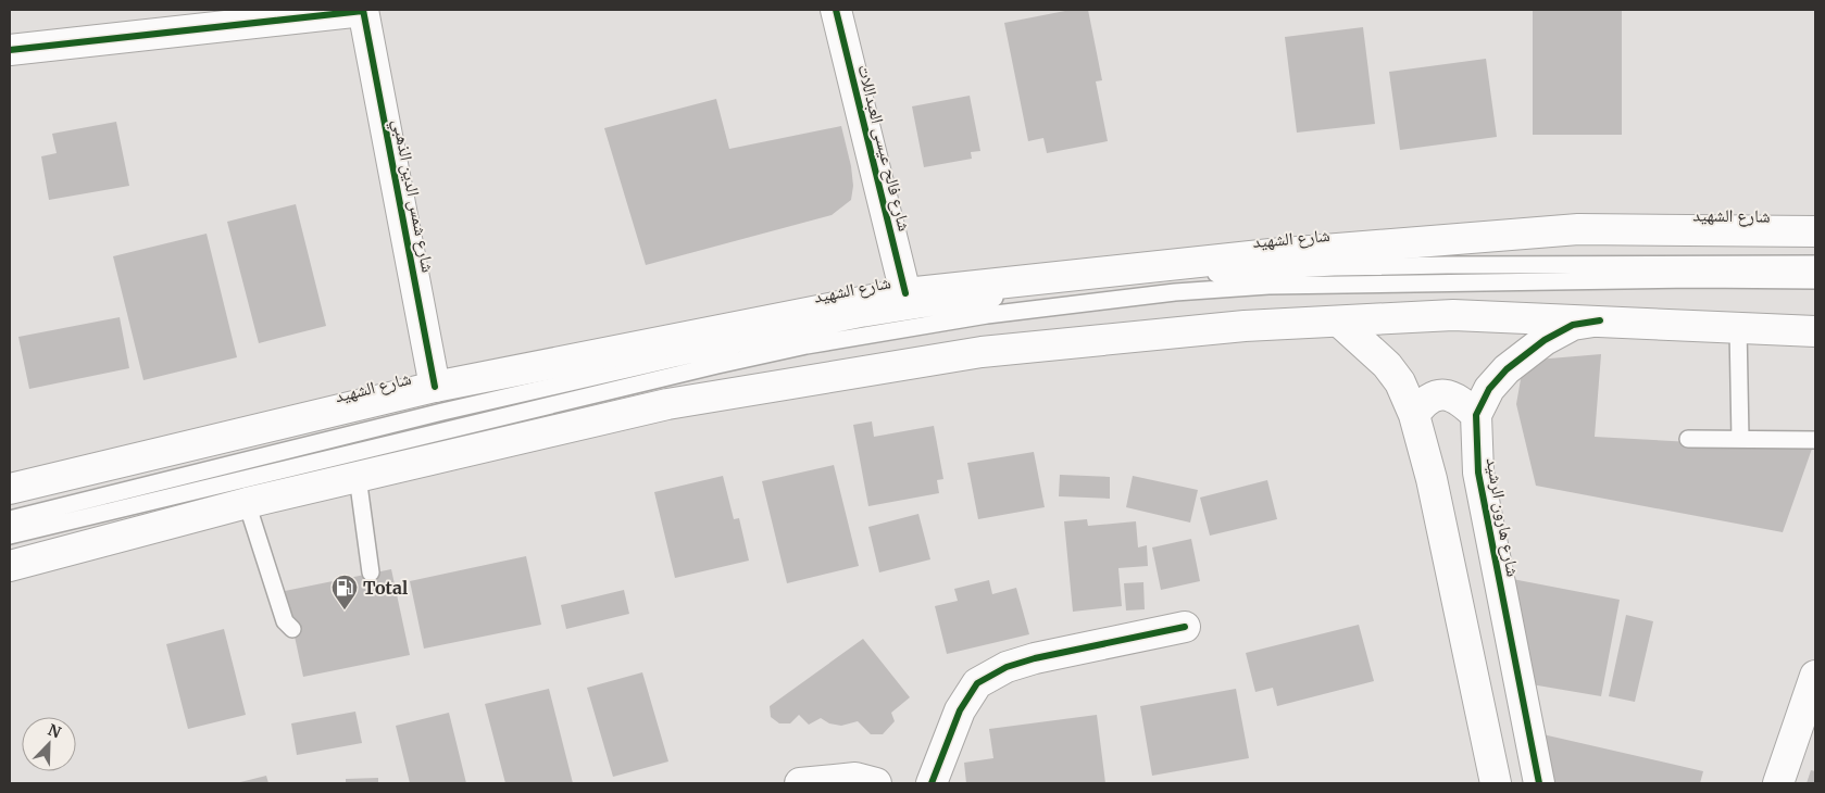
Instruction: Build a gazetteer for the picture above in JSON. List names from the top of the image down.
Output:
{
  "streets": {
    "main road": [
      "شارع فالح عيسى العبداللات",
      "شارع شمس الدين الذهبي",
      "شارع الشهيد",
      "شارع هارون الرشيد"
    ]
  },
  "crossings": [
    ["شارع فالح عيسى العبداللات", "شارع الشهيد"],
    ["شارع شمس الدين الذهبي", "شارع الشهيد"]
  ],
  "places": {
    "fuel station": ["Total"]
  },
  "north": "top right"
}
